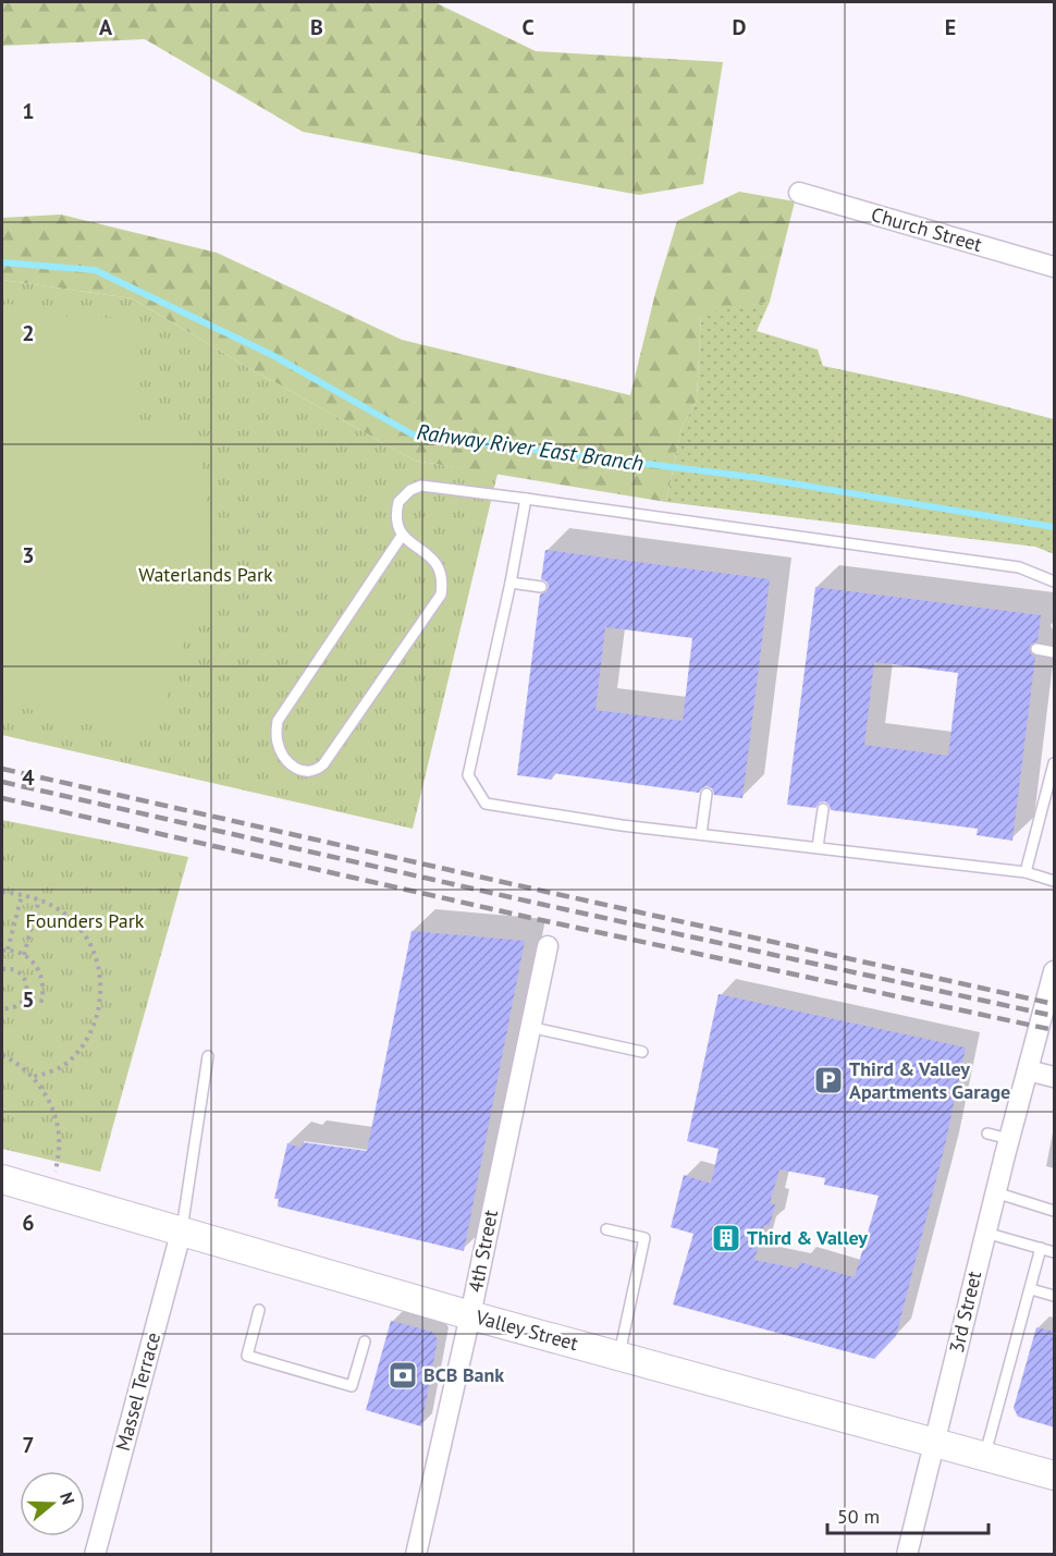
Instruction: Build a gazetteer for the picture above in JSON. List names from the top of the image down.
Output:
{
  "streets": {
    "main road": ["Valley Street"],
    "street": [
      "Church Street",
      "4th Street",
      "3rd Street",
      "Massel Terrace"
    ]
  },
  "crossings": [
    ["4th Street", "Valley Street"],
    ["3rd Street", "Valley Street"],
    ["Valley Street", "Massel Terrace"]
  ],
  "water": ["Rahway River East Branch"],
  "parks": ["Waterlands Park", "Founders Park"],
  "places": {
    "parking": ["Third & Valley Apartments Garage"],
    "building": ["Third & Valley"],
    "bank": ["BCB Bank"]
  },
  "scale_bar": "50 m",
  "north": "right",
  "grid": {
    "columns": [
      "A",
      "B",
      "C",
      "D",
      "E"
    ],
    "rows": [
      "1",
      "2",
      "3",
      "4",
      "5",
      "6",
      "7"
    ]
  }
}
